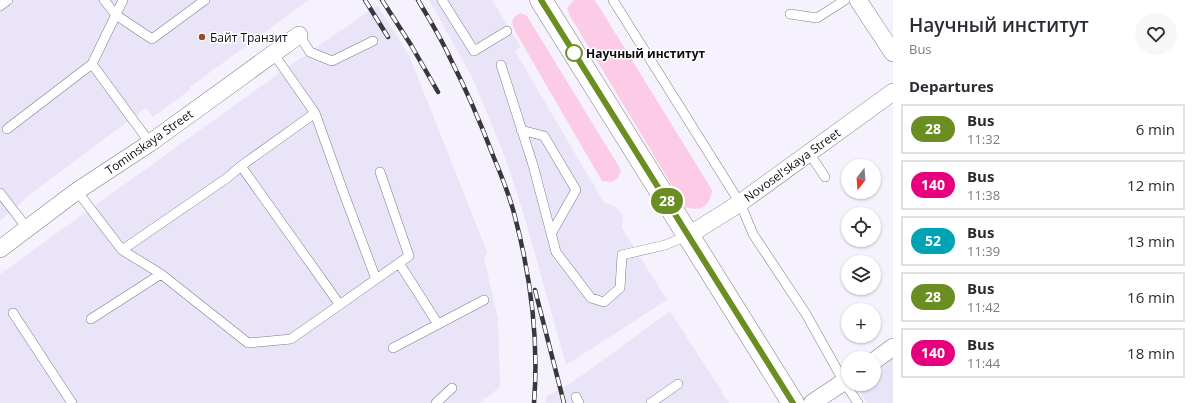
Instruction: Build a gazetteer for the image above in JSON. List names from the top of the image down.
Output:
{
  "streets": {
    "street": ["Tominskaya Street", "Novosel'skaya Street"]
  },
  "places": ["Байт Транзит", "Научный институт"],
  "lines": ["bus line 28"],
  "north": "bottom",
  "page": {
    "on_map": "28",
    "heading": [
      ["Научный институт", "Bus"],
      "Departures"
    ],
    "list": [
      {
        "mark": "28",
        "name": "Bus",
        "note": "11:32",
        "value": "6 min"
      },
      {
        "mark": "140",
        "name": "Bus",
        "note": "11:38",
        "value": "12 min"
      },
      {
        "mark": "52",
        "name": "Bus",
        "note": "11:39",
        "value": "13 min"
      },
      {
        "mark": "28",
        "name": "Bus",
        "note": "11:42",
        "value": "16 min"
      },
      {
        "mark": "140",
        "name": "Bus",
        "note": "11:44",
        "value": "18 min"
      }
    ],
    "map_buttons": ["+", "−"]
  }
}
